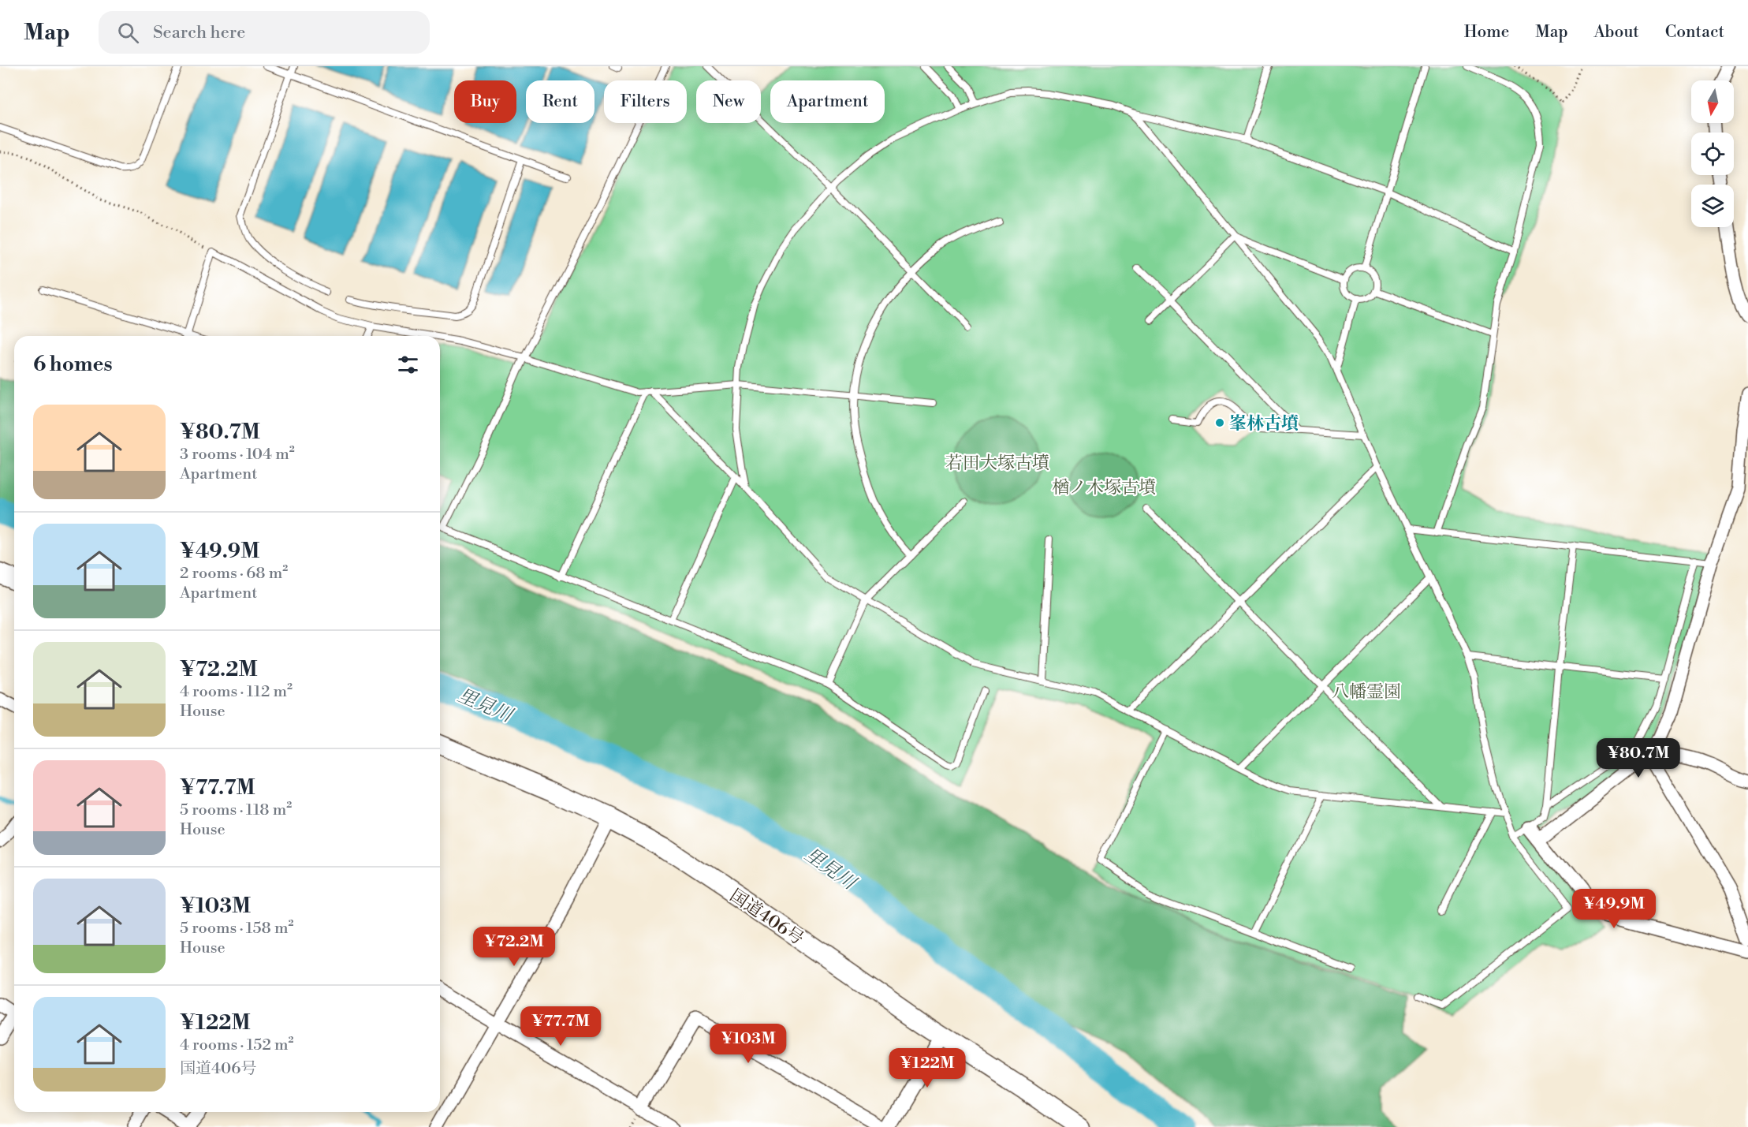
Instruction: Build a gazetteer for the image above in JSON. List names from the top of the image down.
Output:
{
  "streets": {
    "highway": ["国道406号"]
  },
  "water": ["里見川"],
  "parks": ["若田大塚古墳", "楢ノ木塚古墳", "八幡霊園"],
  "places": ["峯林古墳"],
  "north": "bottom",
  "page": {
    "header": "Map",
    "search": "Search here",
    "nav": [
      "Home",
      "Map",
      "About",
      "Contact"
    ],
    "chip": [
      "Buy",
      "Rent",
      "Filters",
      "New",
      "Apartment"
    ],
    "heading": "6 homes",
    "list": [
      {
        "name": "¥80.7M",
        "note": "3 rooms · 104 m² · Apartment"
      },
      {
        "name": "¥49.9M",
        "note": "2 rooms · 68 m² · Apartment"
      },
      {
        "name": "¥72.2M",
        "note": "4 rooms · 112 m² · House"
      },
      {
        "name": "¥77.7M",
        "note": "5 rooms · 118 m² · House"
      },
      {
        "name": "¥103M",
        "note": "5 rooms · 158 m² · House"
      },
      {
        "name": "¥122M",
        "note": "4 rooms · 152 m² · 国道406号"
      }
    ],
    "price": [
      "¥80.7M",
      "¥49.9M",
      "¥72.2M",
      "¥77.7M",
      "¥103M",
      "¥122M"
    ]
  }
}
